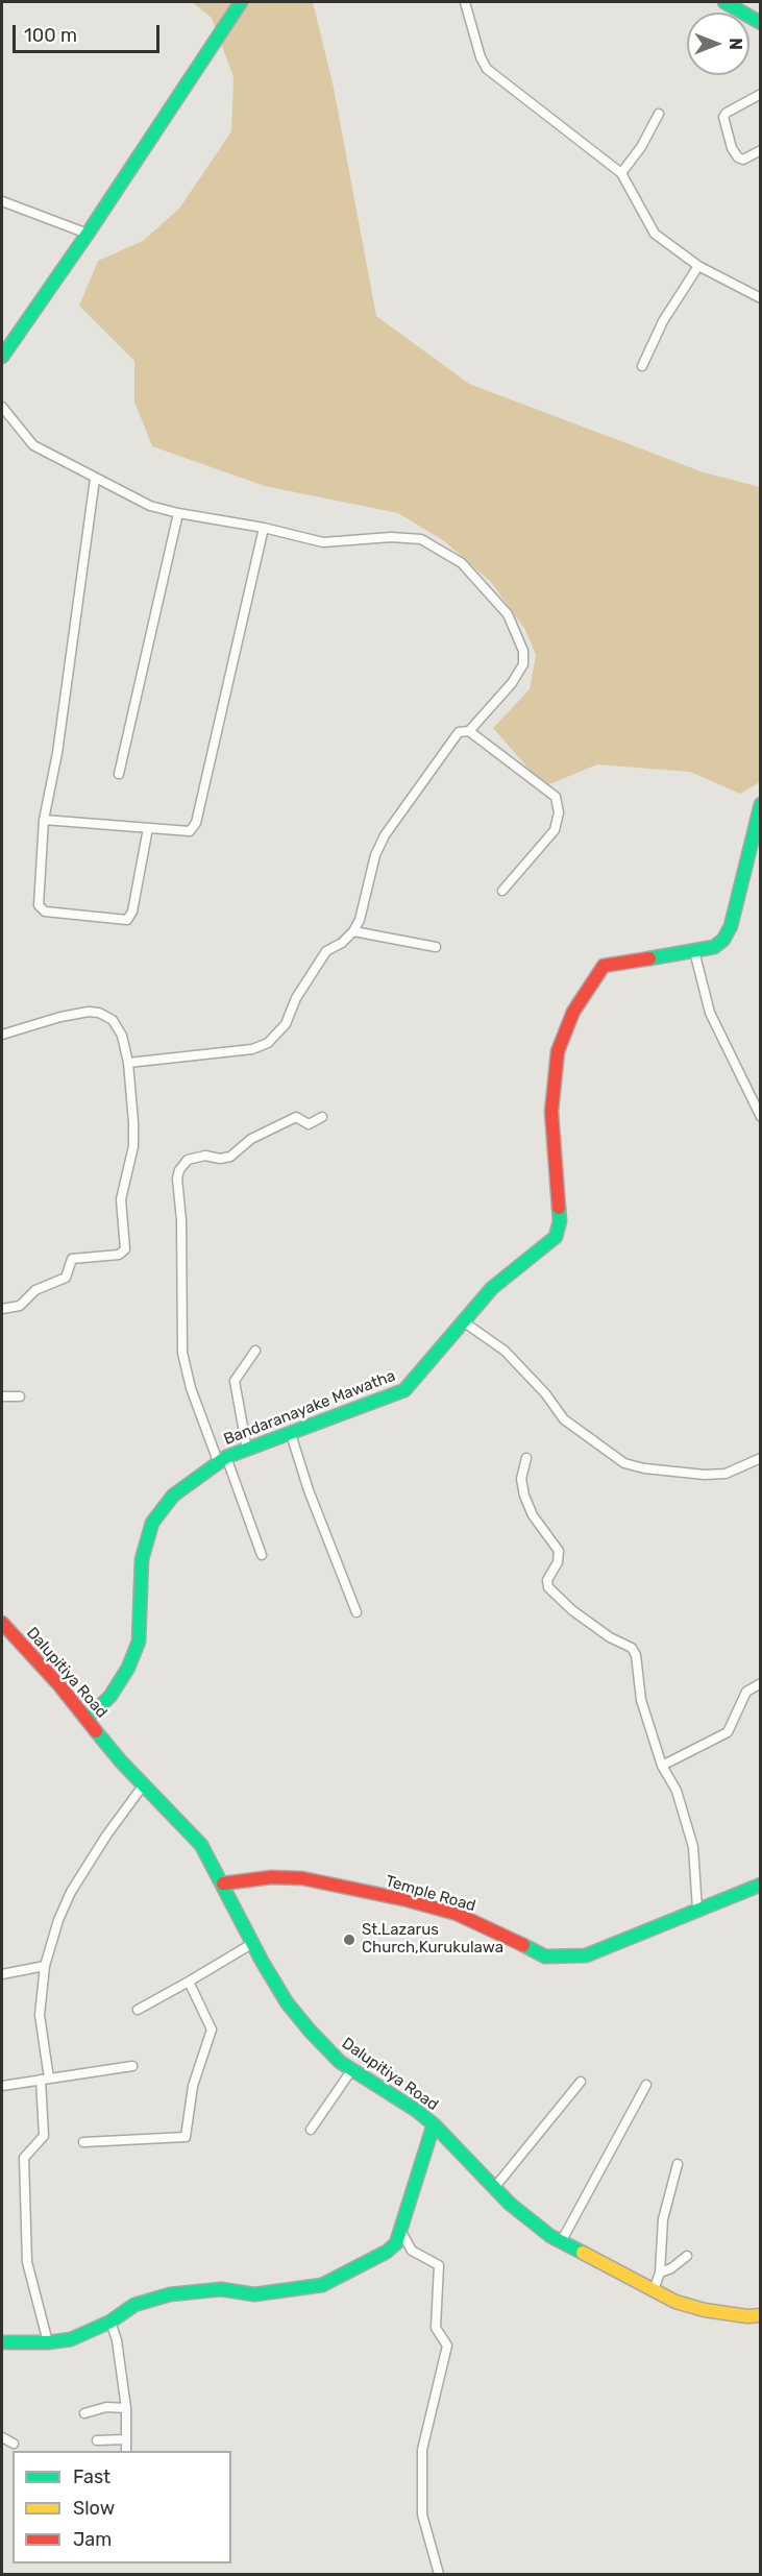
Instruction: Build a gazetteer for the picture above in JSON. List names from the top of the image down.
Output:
{
  "streets": {
    "street": ["Bandaranayake Mawatha", "Dalupitiya Road", "Temple Road"]
  },
  "crossings": [
    ["Bandaranayake Mawatha", "Dalupitiya Road"],
    ["Dalupitiya Road", "Temple Road"]
  ],
  "places": ["St.Lazarus Church,Kurukulawa"],
  "legend": ["Fast", "Slow", "Jam"],
  "scale_bar": "100 m",
  "north": "right"
}
